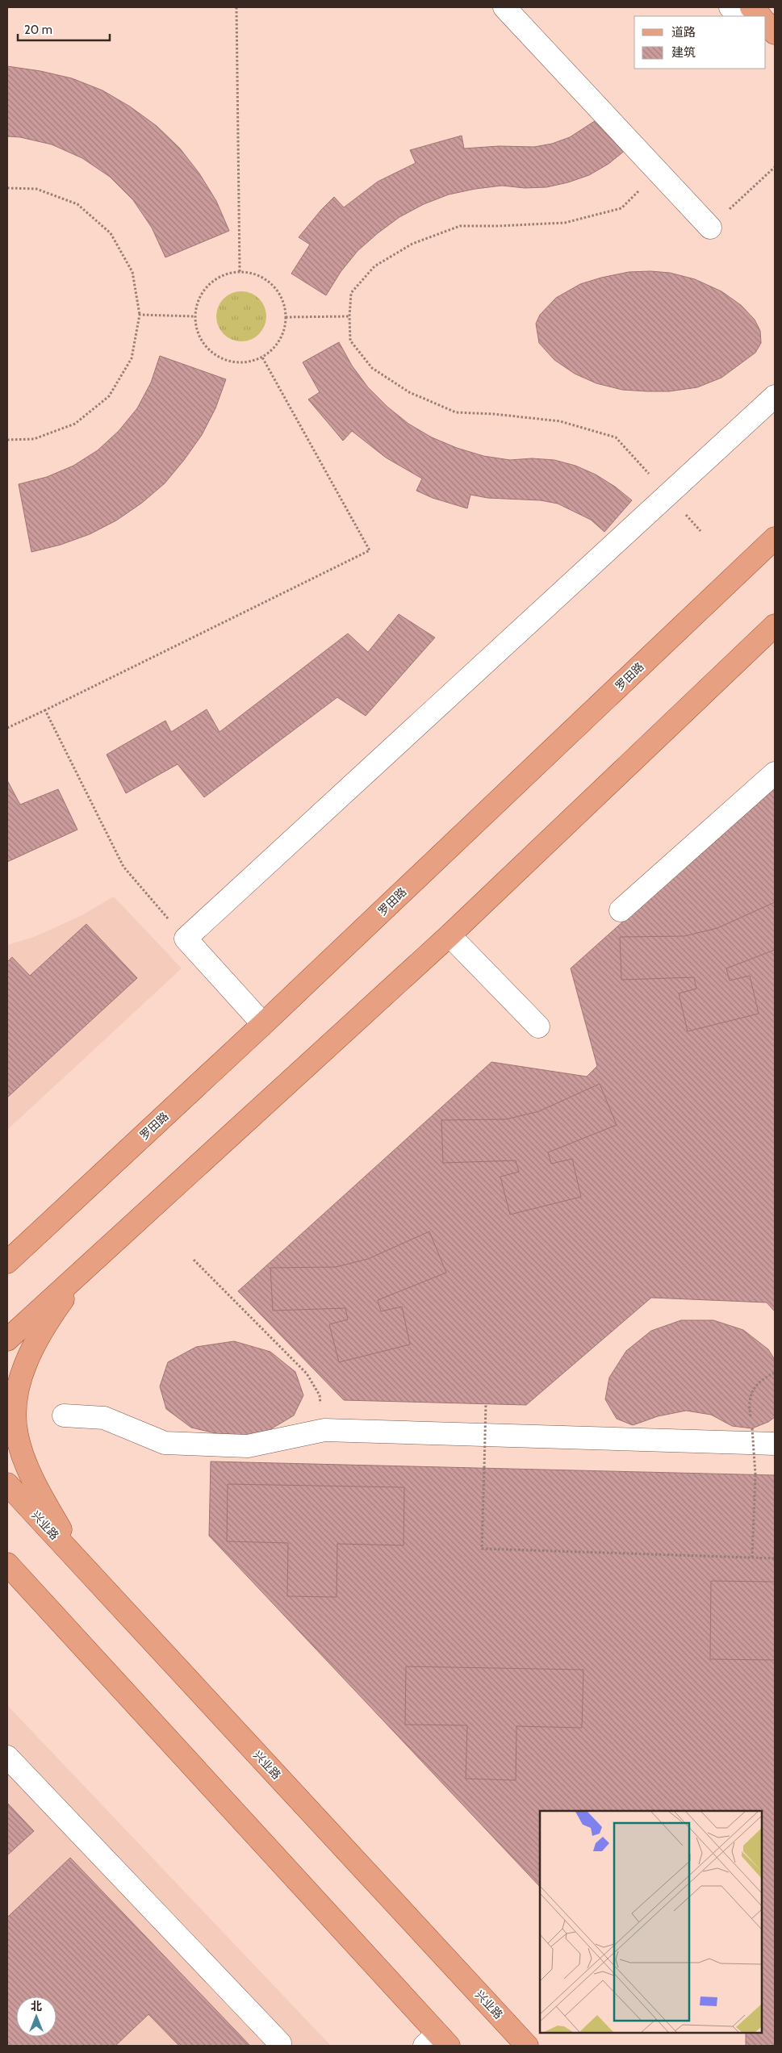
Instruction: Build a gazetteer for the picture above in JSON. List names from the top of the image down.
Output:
{
  "streets": {
    "main road": ["罗田路", "兴业路"]
  },
  "legend": ["道路", "建筑"],
  "scale_bar": "20 m",
  "north": "top"
}
